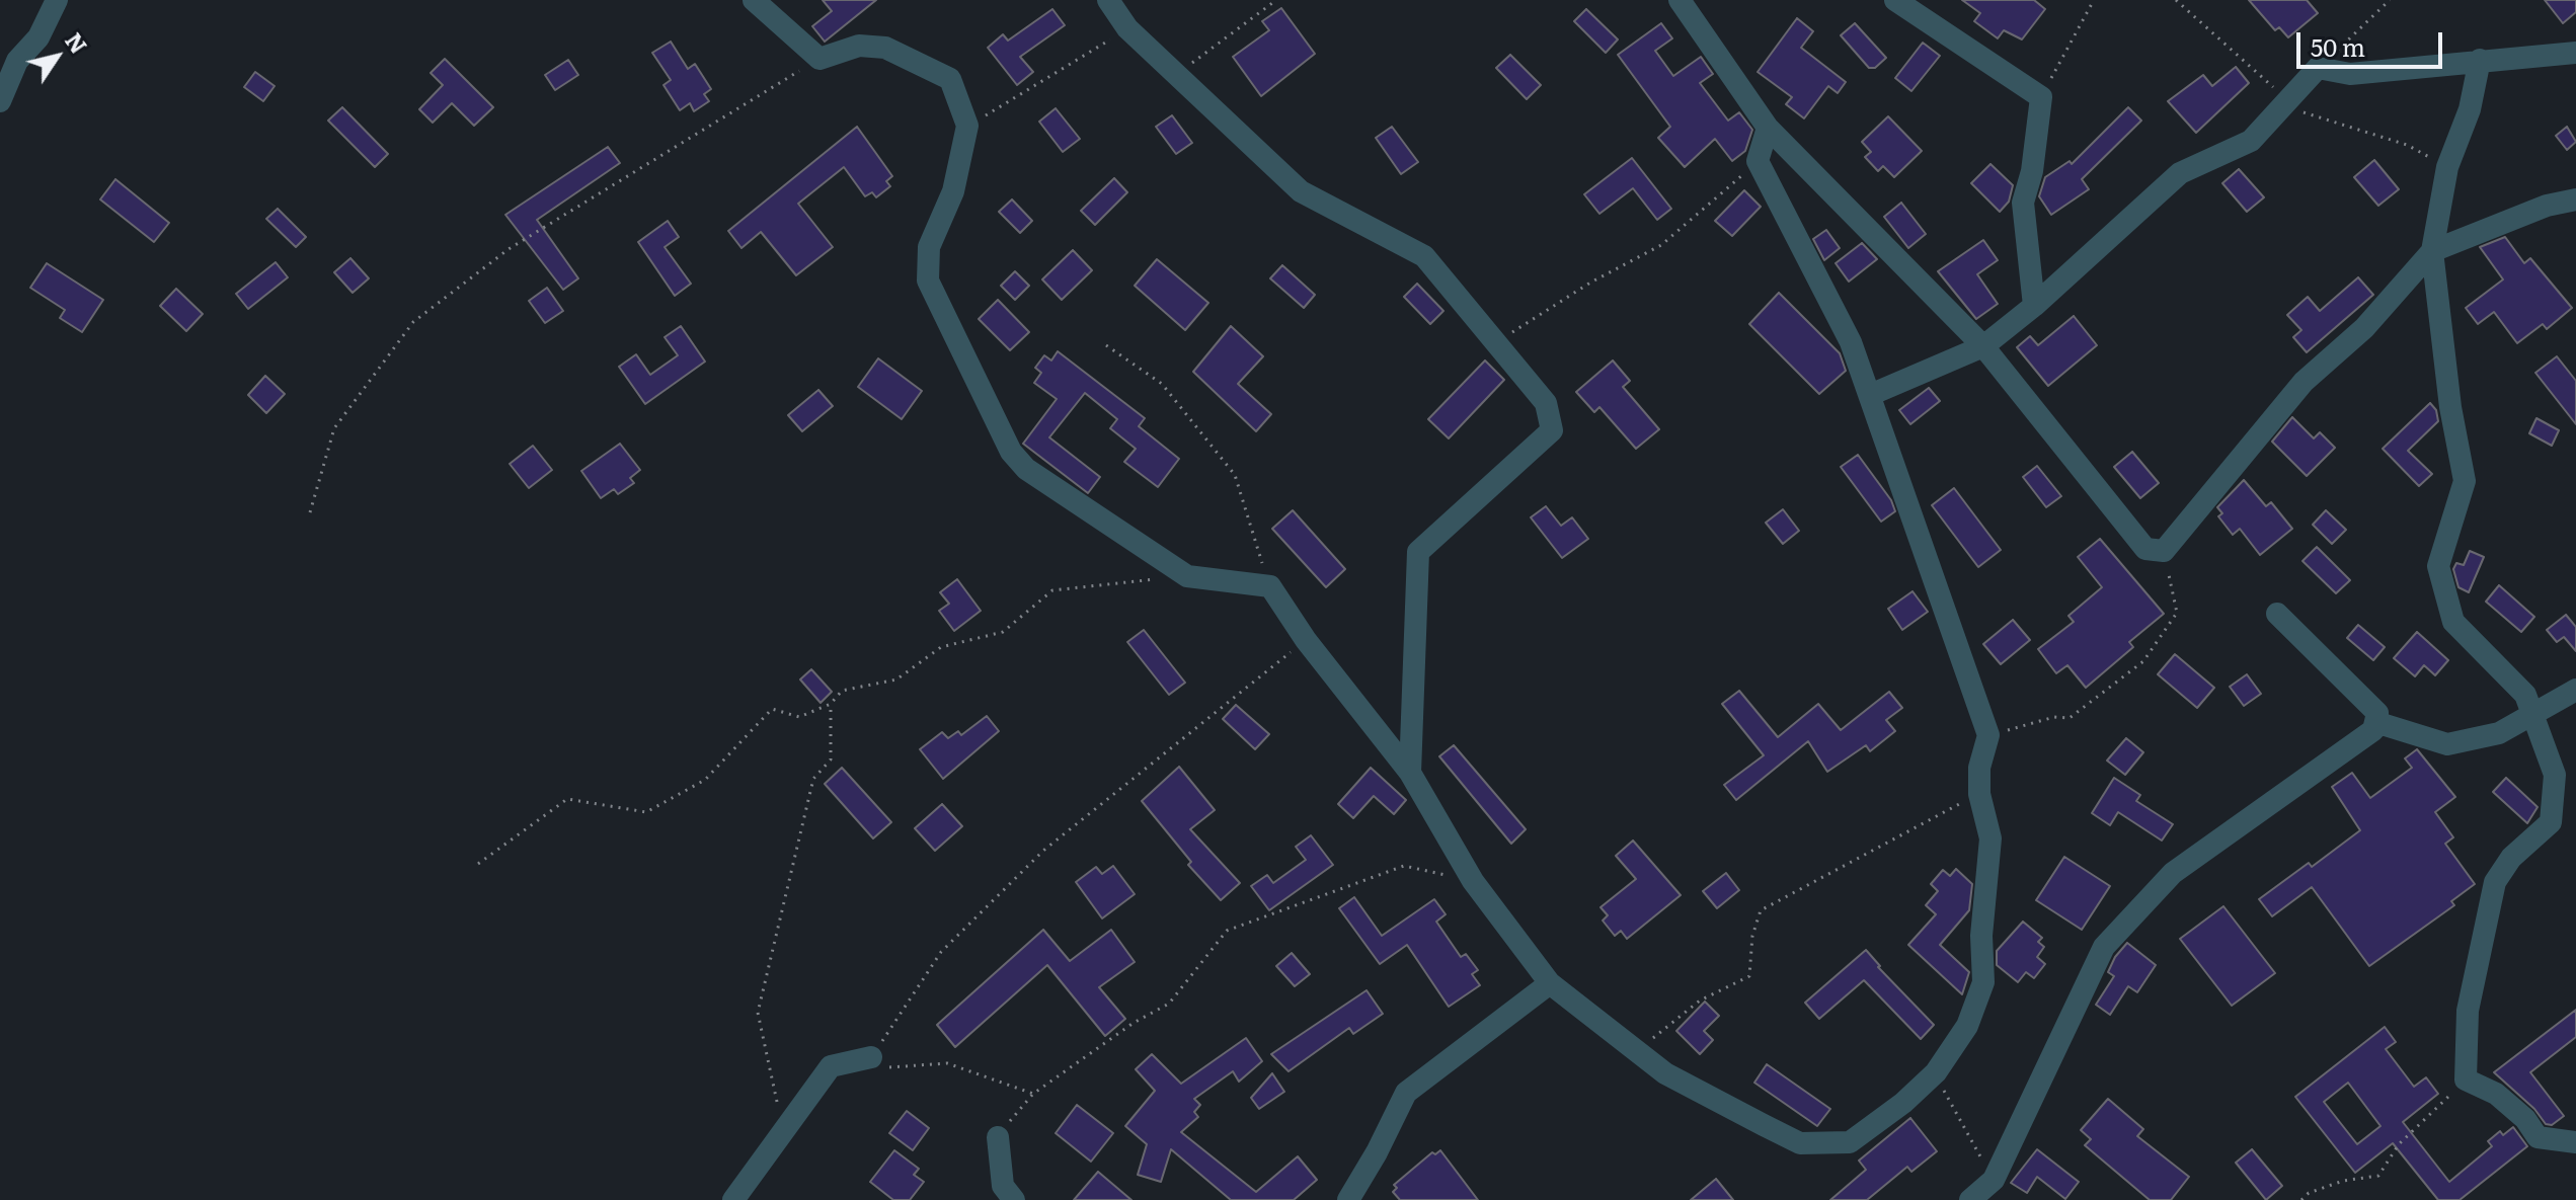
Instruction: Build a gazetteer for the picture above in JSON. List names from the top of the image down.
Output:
{
  "scale_bar": "50 m",
  "north": "top right"
}
